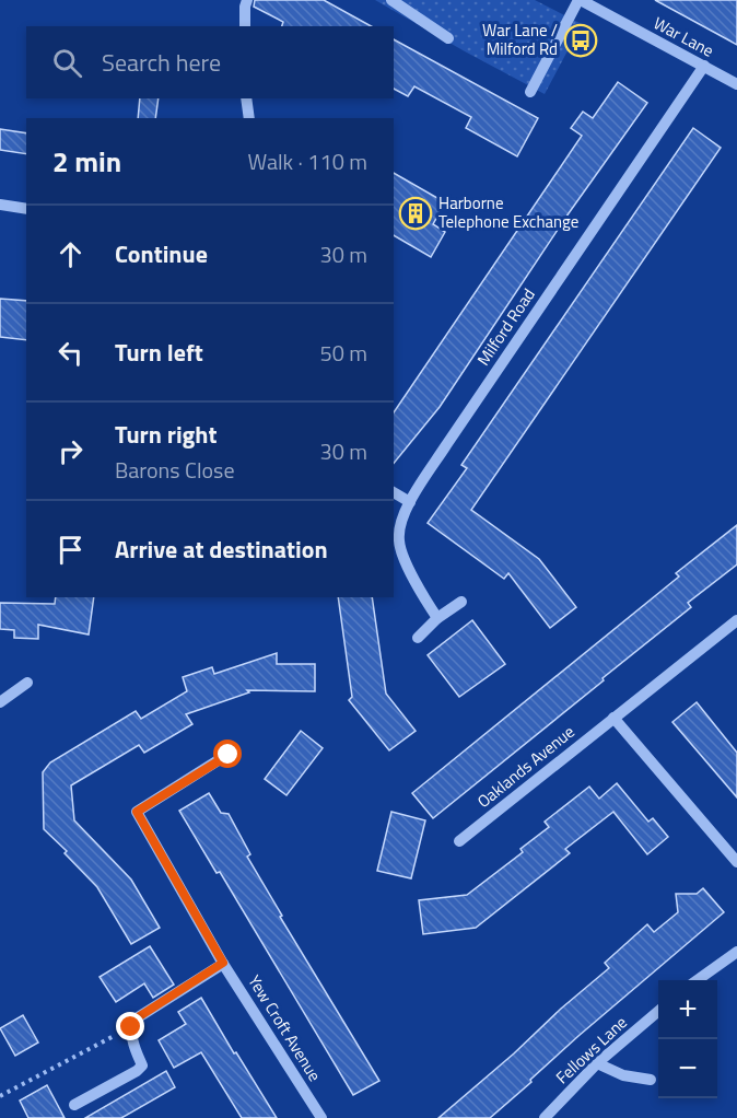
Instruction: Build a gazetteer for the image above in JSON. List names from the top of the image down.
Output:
{
  "streets": {
    "street": [
      "War Lane",
      "Milford Road",
      "Oaklands Avenue",
      "Yew Croft Avenue",
      "Fellows Lane"
    ]
  },
  "crossings": [
    ["War Lane", "Milford Road"]
  ],
  "places": {
    "bus stop": ["War Lane / Milford Rd"],
    "building": ["Harborne Telephone Exchange"]
  },
  "page": {
    "search": "Search here",
    "heading": ["2 min", "Walk · 110 m"],
    "list": [
      ["Continue", "30 m"],
      ["Turn left", "50 m"],
      ["Turn right", "Barons Close", "30 m"],
      "Arrive at destination"
    ],
    "map_buttons": ["+", "−"]
  }
}
